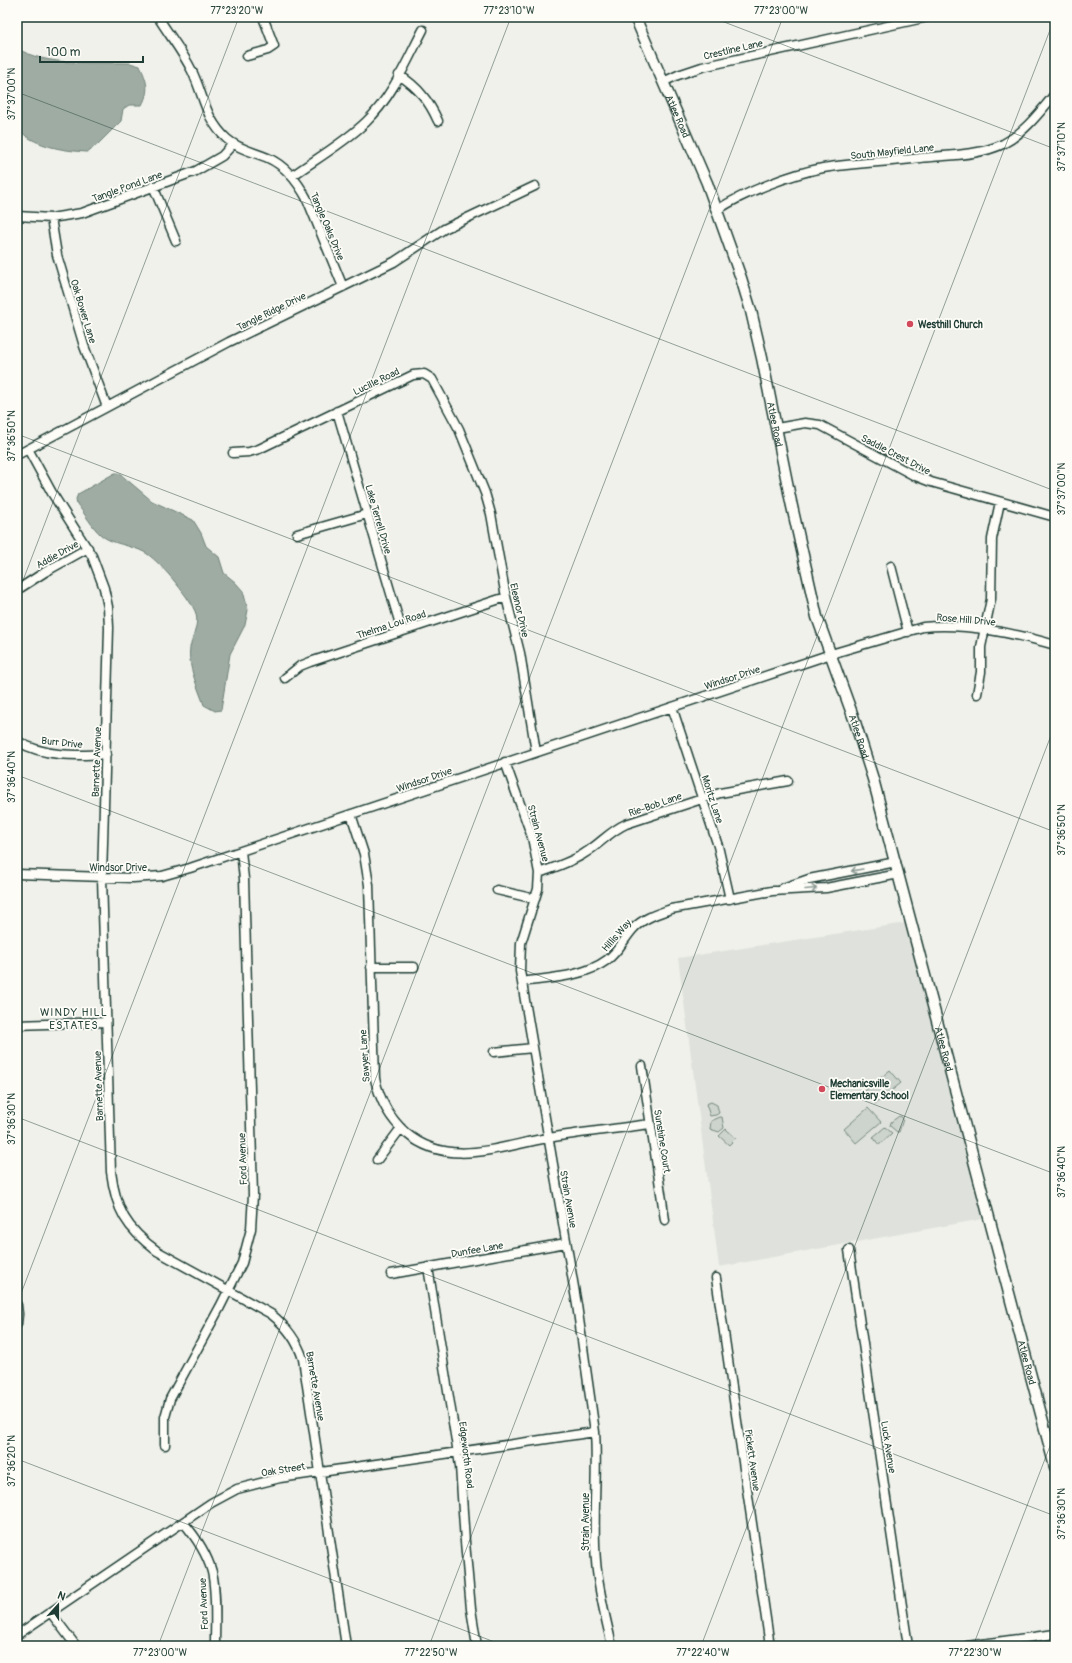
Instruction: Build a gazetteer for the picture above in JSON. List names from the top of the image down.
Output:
{
  "streets": {
    "main road": ["Atlee Road"],
    "street": [
      "Crestline Lane",
      "South Mayfield Lane",
      "Tangle Pond Lane",
      "Tangle Oaks Drive",
      "Oak Bower Lane",
      "Tangle Ridge Drive",
      "Lucille Road",
      "Saddle Crest Drive",
      "Lake Terrell Drive",
      "Addie Drive",
      "Eleanor Drive",
      "Rose Hill Drive",
      "Thelma Lou Road",
      "Windsor Drive",
      "Burr Drive",
      "Barnette Avenue",
      "Moritz Lane",
      "Rie-Bob Lane",
      "Strain Avenue",
      "Hillis Way",
      "Sawyer Lane",
      "Sunshine Court",
      "Ford Avenue",
      "Dunfee Lane",
      "Luck Avenue",
      "Edgeworth Road",
      "Pickett Avenue",
      "Oak Street"
    ]
  },
  "crossings": [
    ["Crestline Lane", "Atlee Road"],
    ["Atlee Road", "South Mayfield Lane"],
    ["Atlee Road", "Saddle Crest Drive"],
    ["Atlee Road", "Rose Hill Drive"],
    ["Atlee Road", "Windsor Drive"],
    ["Atlee Road", "Hillis Way"],
    ["Tangle Pond Lane", "Tangle Oaks Drive"],
    ["Tangle Pond Lane", "Oak Bower Lane"],
    ["Tangle Oaks Drive", "Tangle Ridge Drive"],
    ["Oak Bower Lane", "Tangle Ridge Drive"],
    ["Tangle Ridge Drive", "Barnette Avenue"],
    ["Lucille Road", "Lake Terrell Drive"],
    ["Lucille Road", "Eleanor Drive"],
    ["Lake Terrell Drive", "Thelma Lou Road"],
    ["Addie Drive", "Barnette Avenue"],
    ["Eleanor Drive", "Thelma Lou Road"],
    ["Eleanor Drive", "Windsor Drive"],
    ["Rose Hill Drive", "Windsor Drive"],
    ["Windsor Drive", "Barnette Avenue"],
    ["Windsor Drive", "Moritz Lane"],
    ["Windsor Drive", "Strain Avenue"],
    ["Windsor Drive", "Sawyer Lane"],
    ["Windsor Drive", "Ford Avenue"],
    ["Burr Drive", "Barnette Avenue"],
    ["Barnette Avenue", "Ford Avenue"],
    ["Barnette Avenue", "Oak Street"],
    ["Moritz Lane", "Rie-Bob Lane"],
    ["Moritz Lane", "Hillis Way"],
    ["Rie-Bob Lane", "Strain Avenue"],
    ["Strain Avenue", "Hillis Way"],
    ["Strain Avenue", "Sawyer Lane"],
    ["Strain Avenue", "Dunfee Lane"],
    ["Strain Avenue", "Oak Street"],
    ["Sawyer Lane", "Sunshine Court"],
    ["Ford Avenue", "Oak Street"],
    ["Dunfee Lane", "Edgeworth Road"],
    ["Edgeworth Road", "Oak Street"]
  ],
  "districts": ["WINDY HILL ESTATES"],
  "places": ["Westhill Church", "Mechanicsville Elementary School"],
  "scale_bar": "100 m",
  "north": "top",
  "coordinates": [
    "77°23'20\"W",
    "77°23'10\"W",
    "77°23'00\"W",
    "37°37'00\"N",
    "37°37'10\"N",
    "37°36'50\"N",
    "37°36'40\"N",
    "37°36'30\"N",
    "37°36'20\"N",
    "77°22'50\"W",
    "77°22'40\"W",
    "77°22'30\"W"
  ]
}
